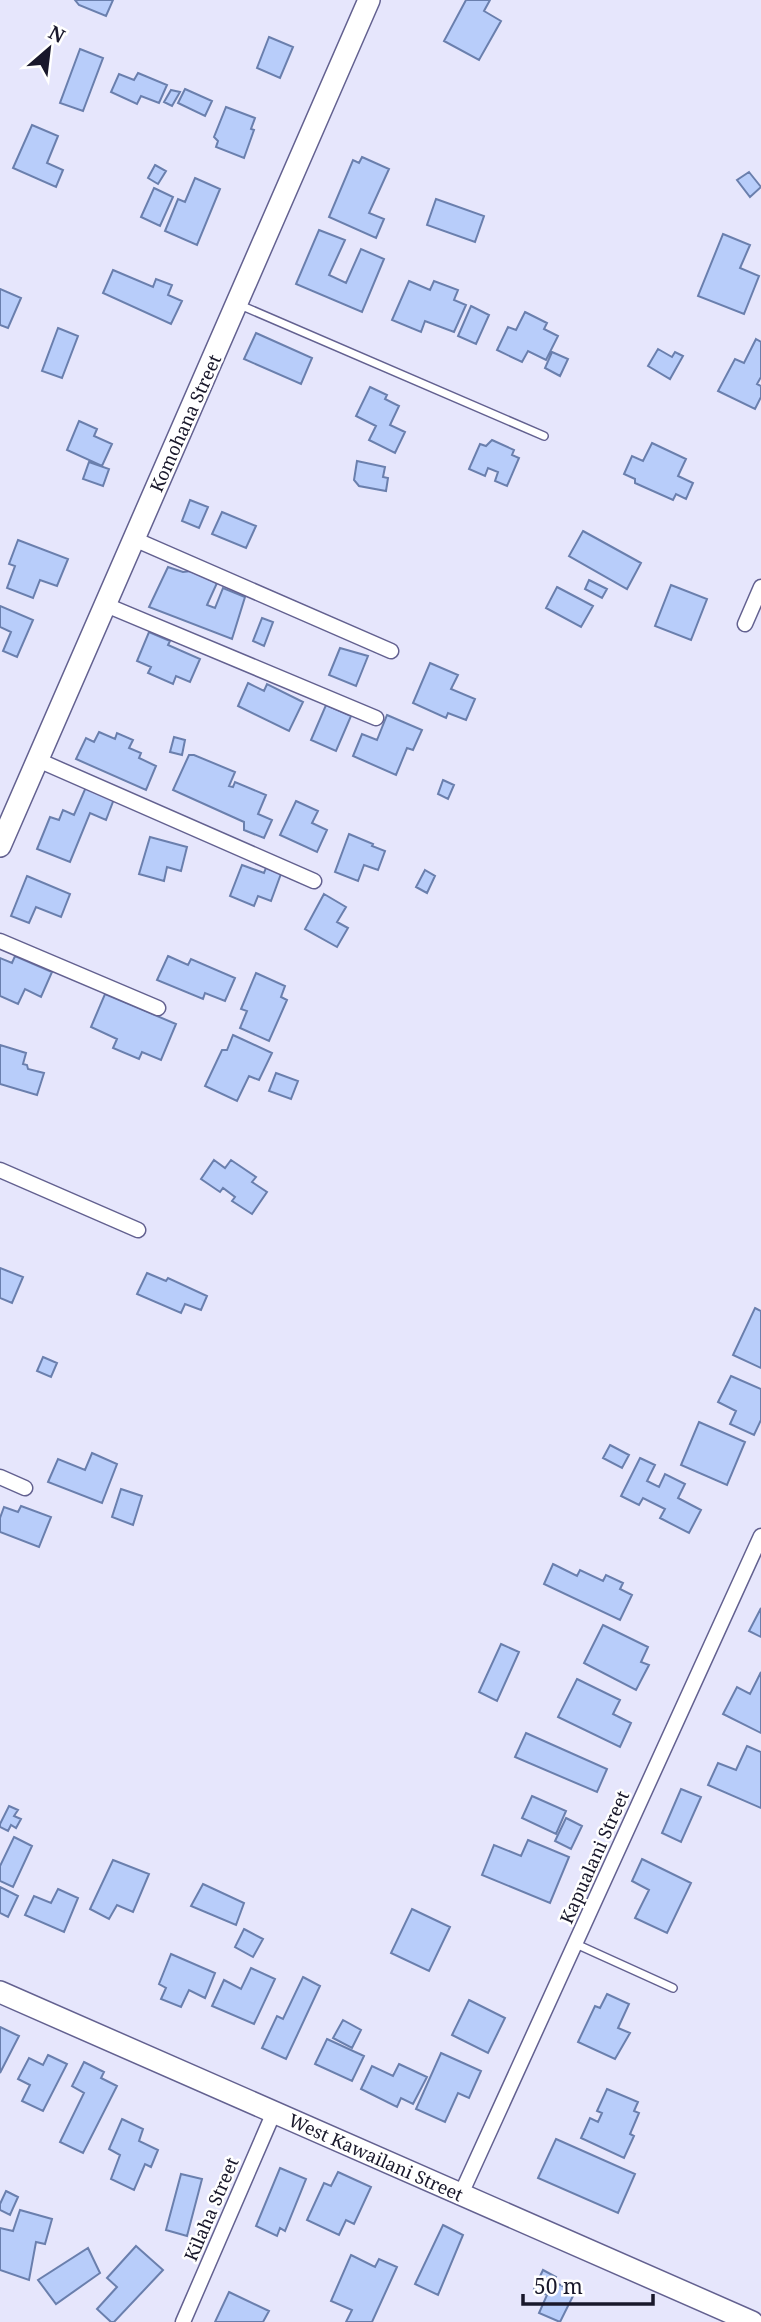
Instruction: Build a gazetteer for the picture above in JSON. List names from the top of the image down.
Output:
{
  "streets": {
    "street": [
      "Komohana Street",
      "Kapualani Street",
      "West Kawailani Street",
      "Kilaha Street"
    ]
  },
  "crossings": [
    ["Kapualani Street", "West Kawailani Street"],
    ["West Kawailani Street", "Kilaha Street"]
  ],
  "scale_bar": "50 m",
  "north": "top right"
}
